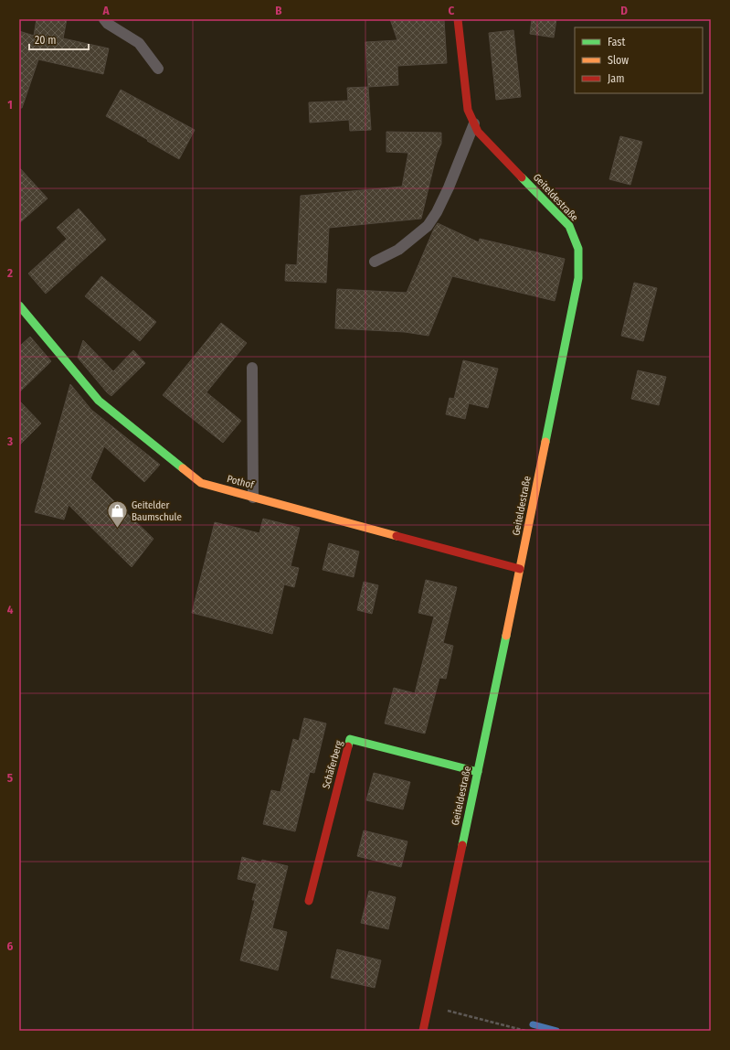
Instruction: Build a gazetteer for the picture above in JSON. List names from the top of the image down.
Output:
{
  "streets": {
    "street": ["Geiteldestraße", "Pothof", "Schäferberg"]
  },
  "crossings": [
    ["Geiteldestraße", "Pothof"],
    ["Geiteldestraße", "Schäferberg"]
  ],
  "places": {
    "shop": ["Geitelder Baumschule"]
  },
  "legend": ["Fast", "Slow", "Jam"],
  "scale_bar": "20 m",
  "grid": {
    "columns": [
      "A",
      "B",
      "C",
      "D"
    ],
    "rows": [
      "1",
      "2",
      "3",
      "4",
      "5",
      "6"
    ]
  }
}
